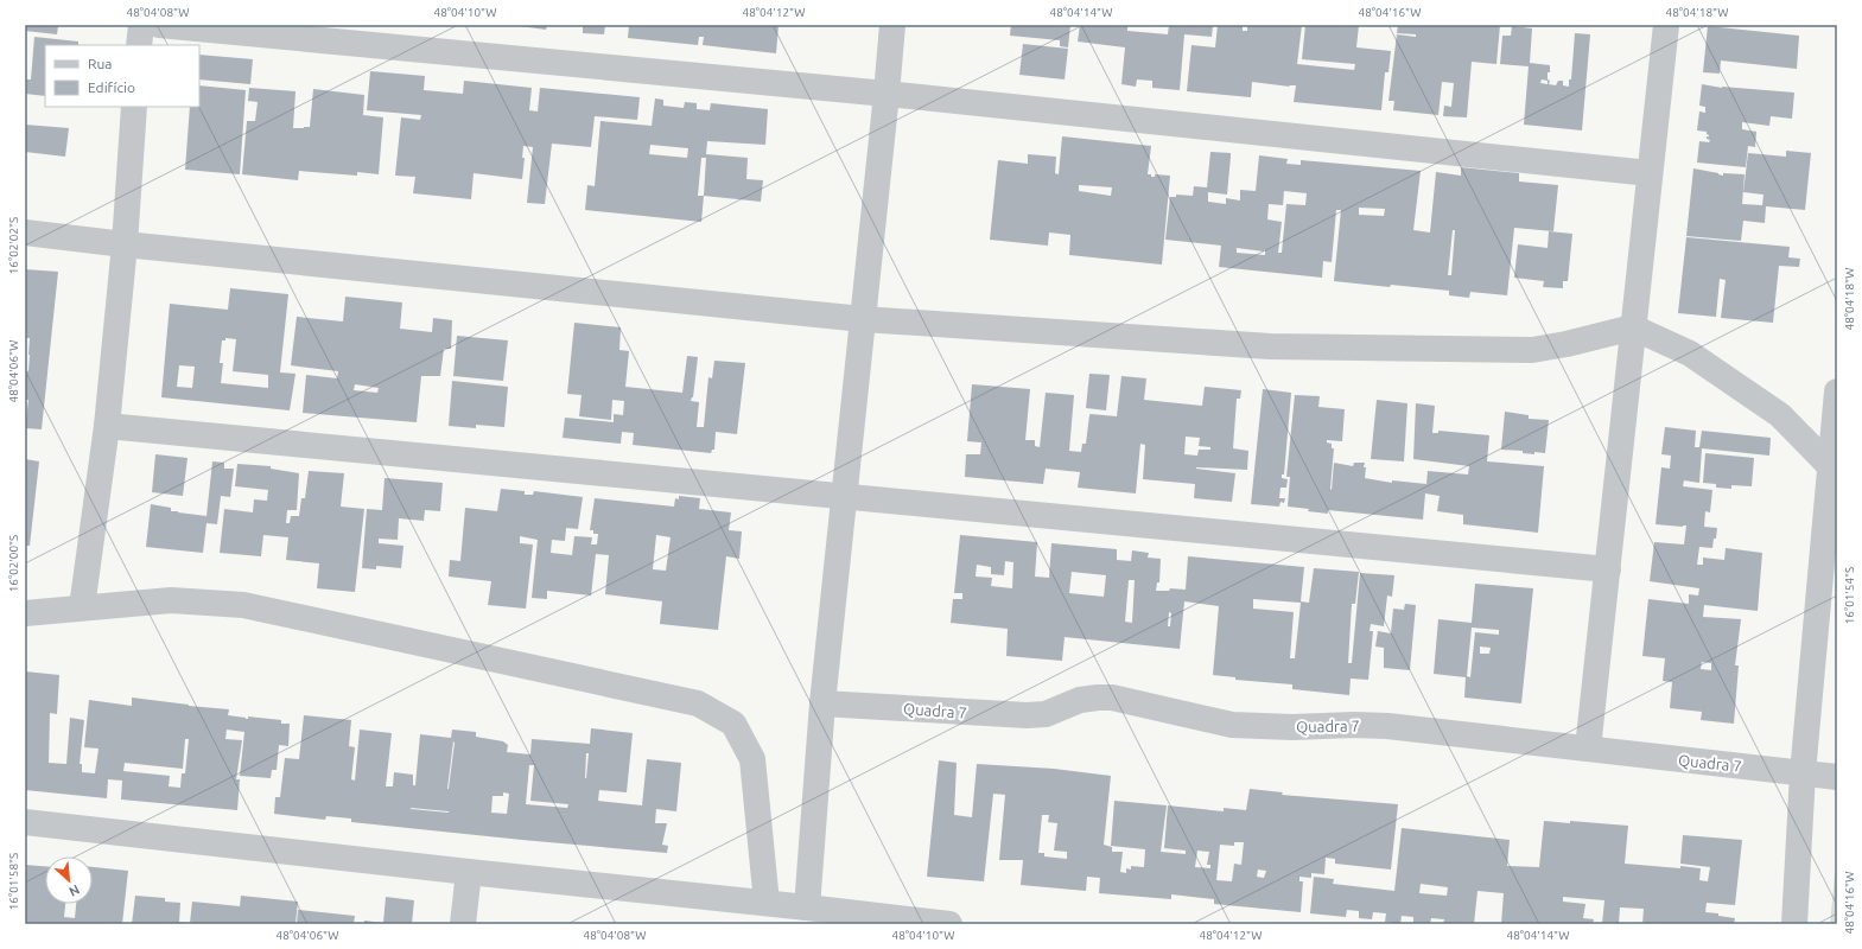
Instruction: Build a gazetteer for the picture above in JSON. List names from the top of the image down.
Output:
{
  "streets": {
    "street": ["Quadra 7"]
  },
  "legend": ["Rua", "Edifício"],
  "north": "bottom right",
  "coordinates": [
    "48°04'08\"W",
    "48°04'10\"W",
    "48°04'12\"W",
    "48°04'14\"W",
    "48°04'16\"W",
    "48°04'18\"W",
    "16°02'02\"S",
    "48°04'06\"W",
    "16°02'00\"S",
    "16°01'54\"S",
    "16°01'58\"S"
  ]
}
